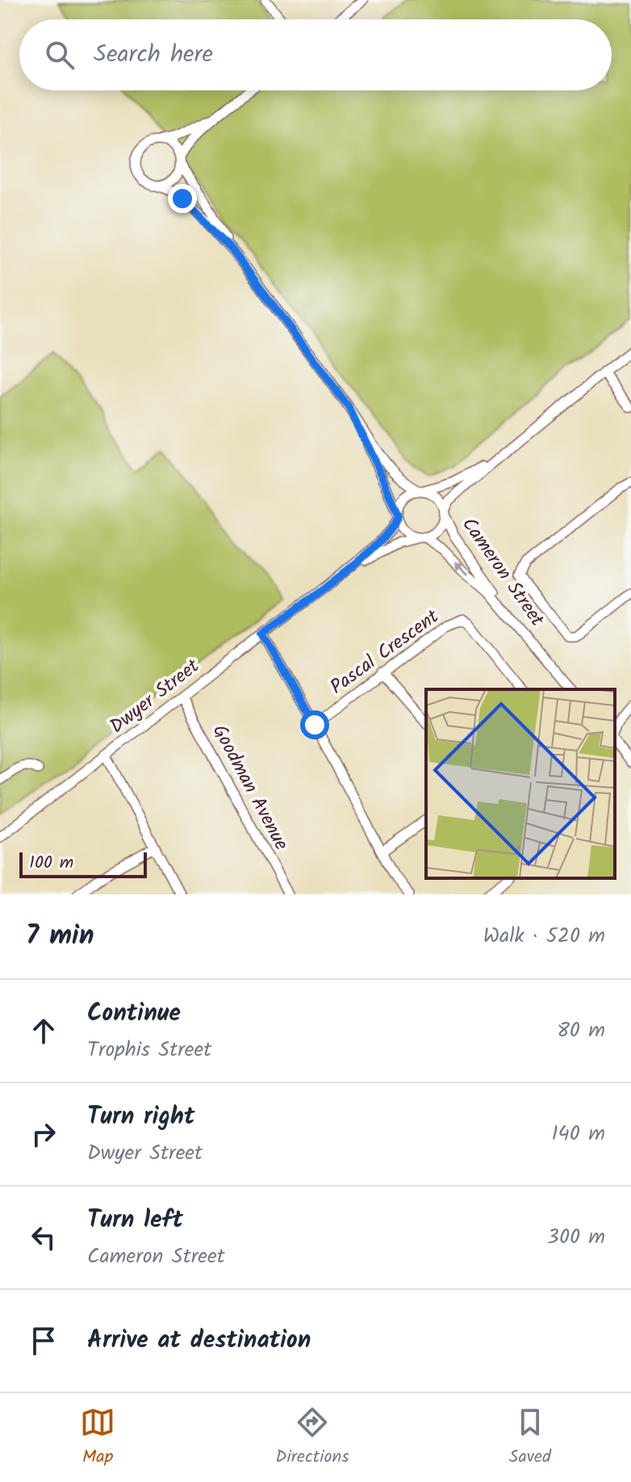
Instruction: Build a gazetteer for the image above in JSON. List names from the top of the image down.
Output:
{
  "streets": {
    "street": [
      "Cameron Street",
      "Pascal Crescent",
      "Dwyer Street",
      "Goodman Avenue"
    ]
  },
  "crossings": [
    ["Cameron Street", "Dwyer Street"],
    ["Dwyer Street", "Goodman Avenue"]
  ],
  "scale_bar": "100 m",
  "page": {
    "search": "Search here",
    "scale": "100 m",
    "heading": ["7 min", "Walk · 520 m"],
    "list": [
      ["Continue", "Trophis Street", "80 m"],
      ["Turn right", "Dwyer Street", "140 m"],
      ["Turn left", "Cameron Street", "300 m"],
      "Arrive at destination"
    ],
    "nav": ["Map", "Directions", "Saved"]
  }
}
